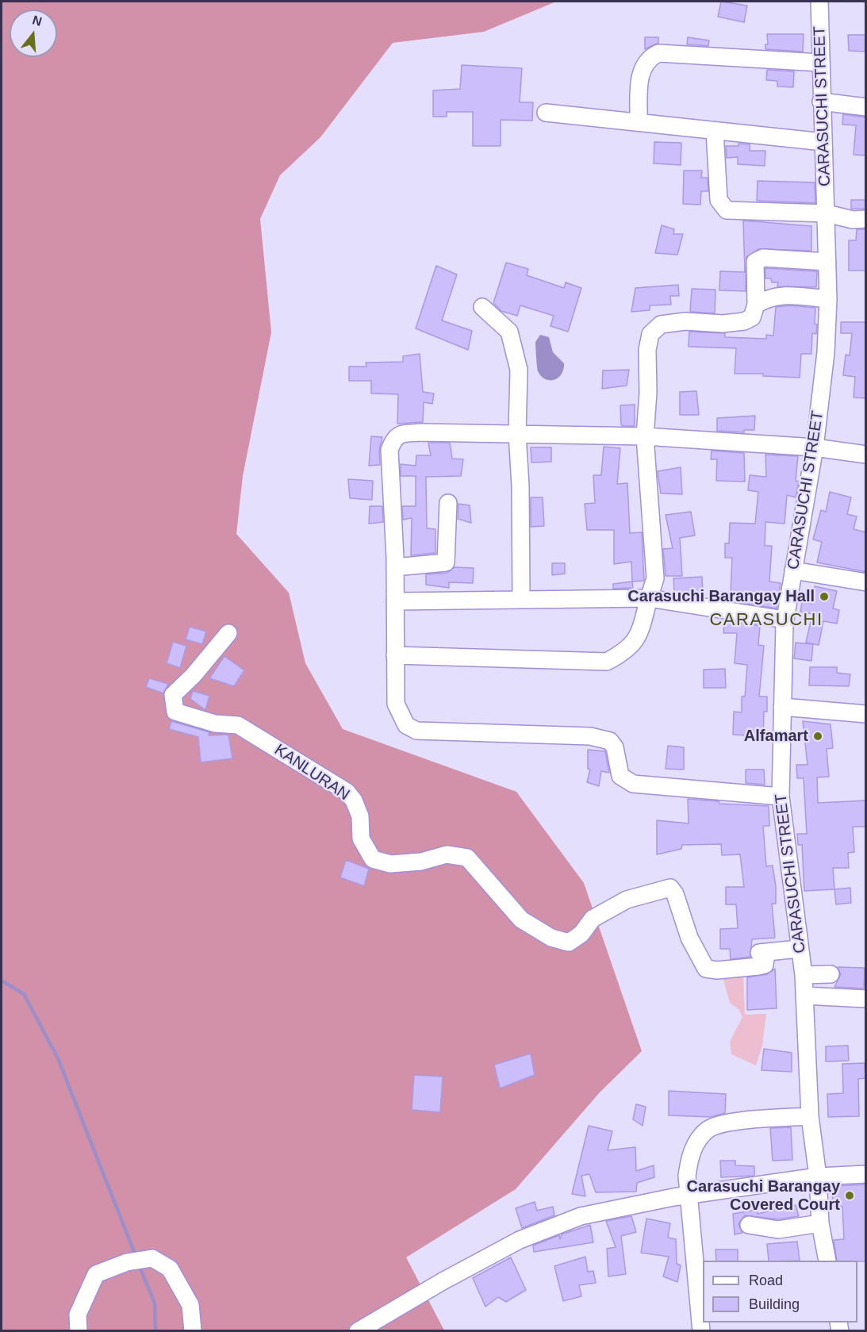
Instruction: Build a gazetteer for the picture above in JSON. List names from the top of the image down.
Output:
{
  "streets": {
    "street": ["CARASUCHI STREET", "KANLURAN"]
  },
  "crossings": [
    ["CARASUCHI STREET", "KANLURAN"]
  ],
  "districts": ["CARASUCHI"],
  "places": ["Carasuchi Barangay Hall", "Alfamart", "Carasuchi Barangay Covered Court"],
  "legend": ["Road", "Building"],
  "north": "top"
}
